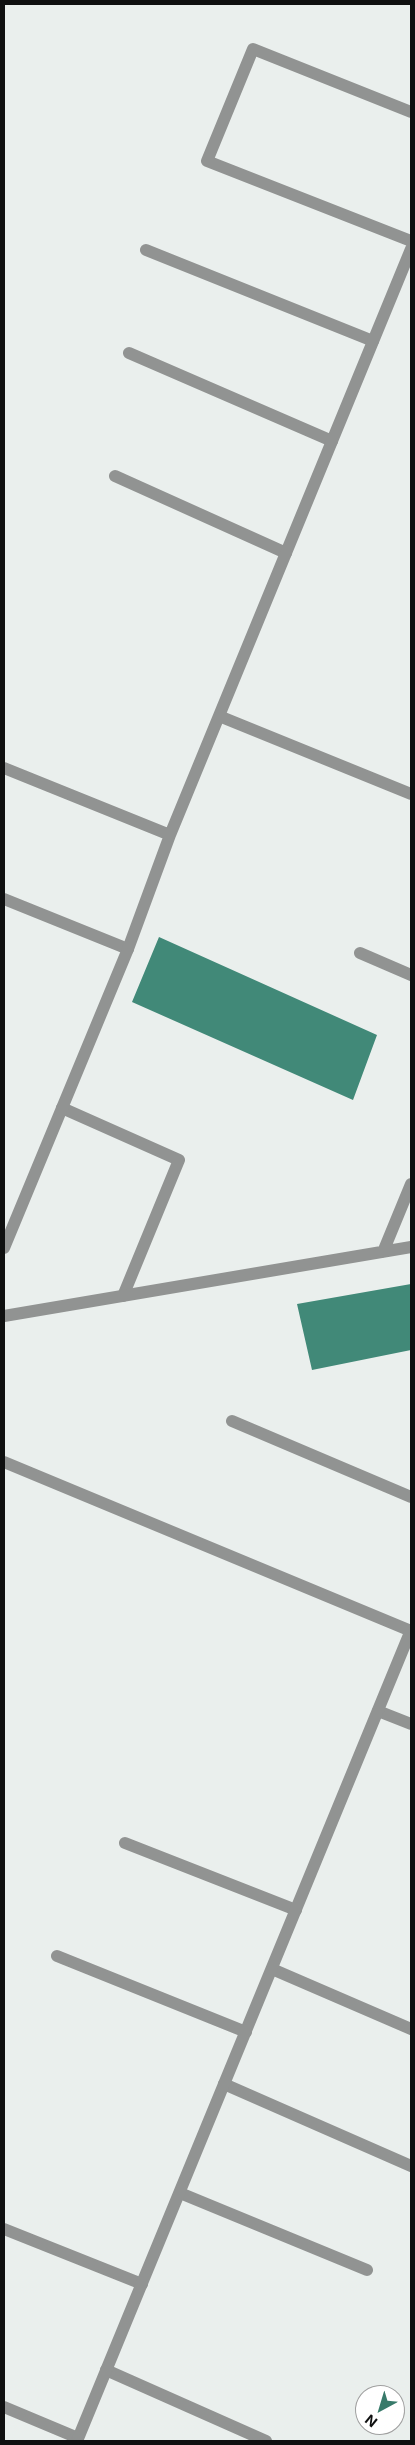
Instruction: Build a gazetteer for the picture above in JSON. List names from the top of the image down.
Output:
{
  "north": "bottom left"
}
